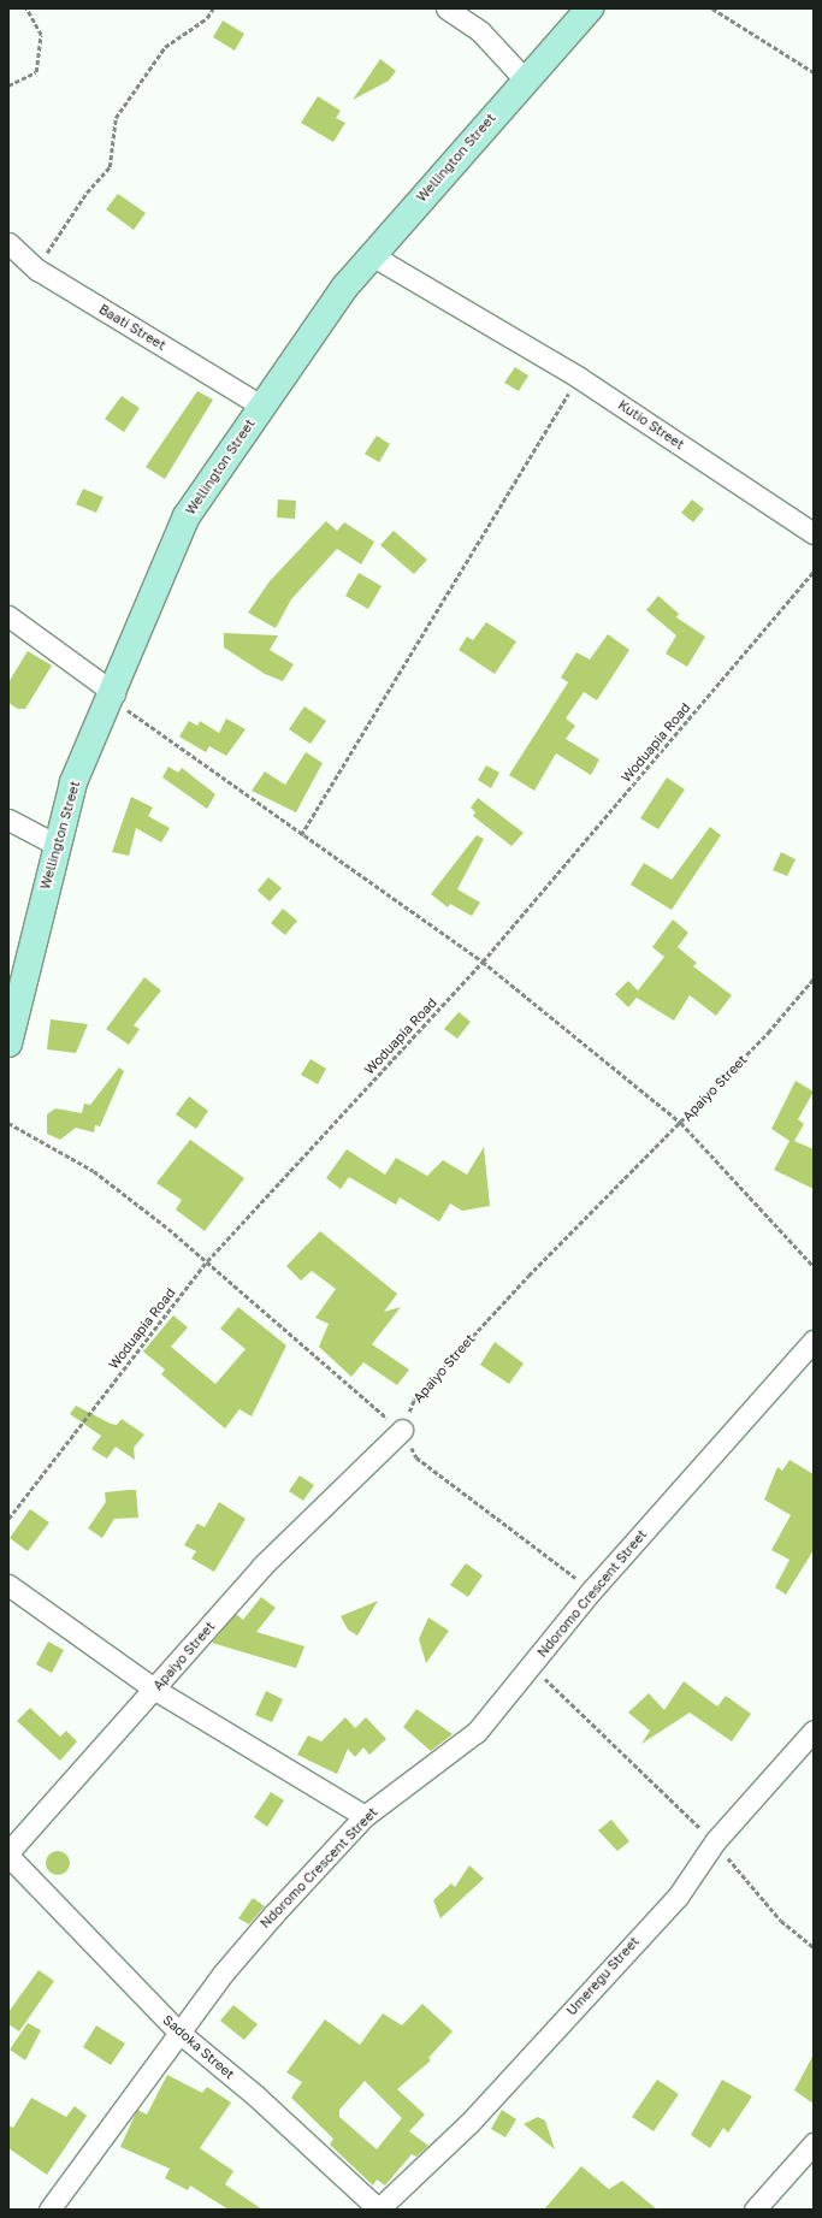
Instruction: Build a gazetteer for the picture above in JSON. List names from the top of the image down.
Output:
{
  "streets": {
    "main road": ["Wellington Street"],
    "street": [
      "Baati Street",
      "Kutio Street",
      "Apaiyo Street",
      "Ndoromo Crescent Street",
      "Umeregu Street",
      "Sadoka Street"
    ],
    "path": ["Woduapia Road"]
  },
  "crossings": [
    ["Wellington Street", "Baati Street"],
    ["Wellington Street", "Kutio Street"],
    ["Apaiyo Street", "Sadoka Street"],
    ["Ndoromo Crescent Street", "Sadoka Street"],
    ["Umeregu Street", "Sadoka Street"]
  ]
}
